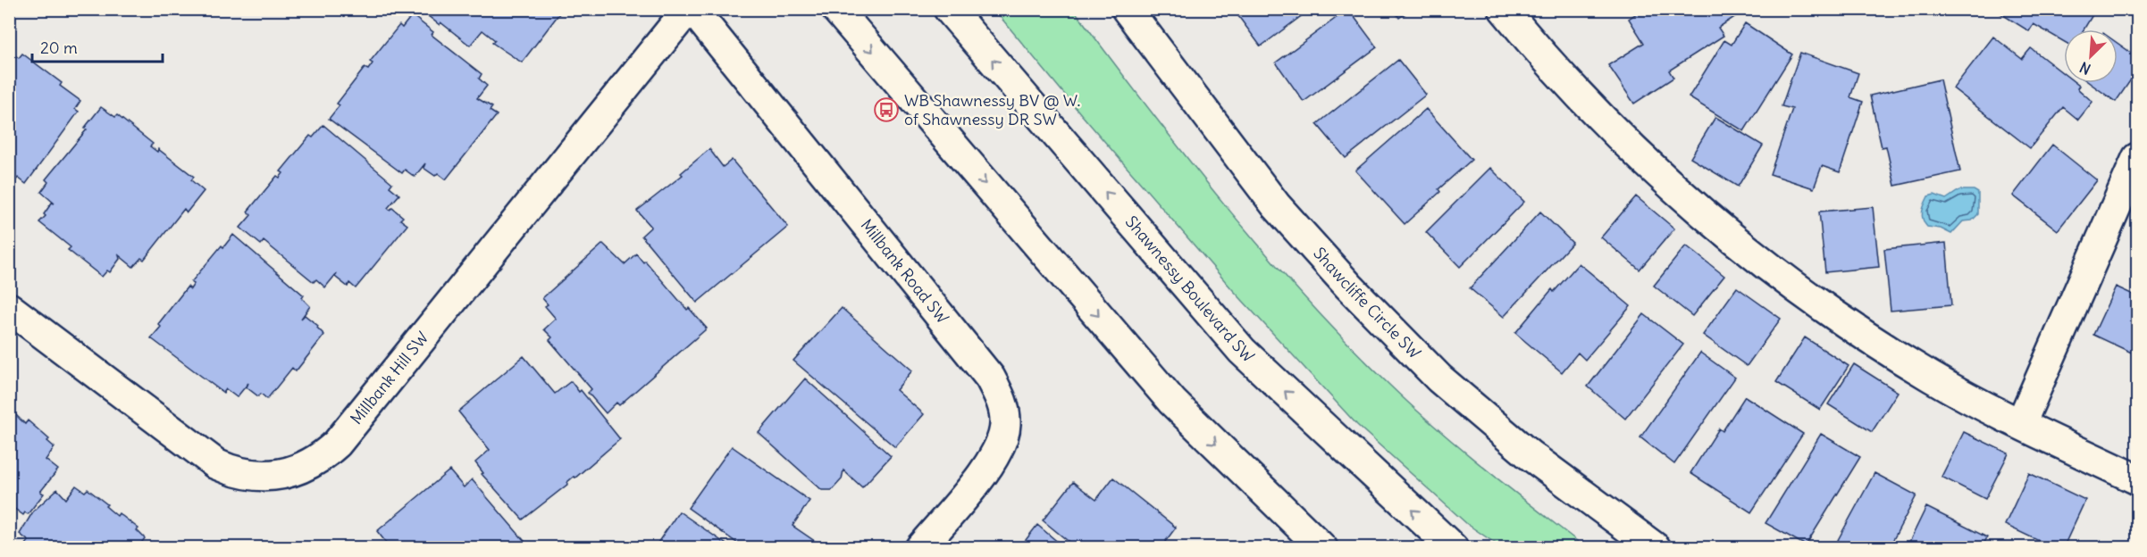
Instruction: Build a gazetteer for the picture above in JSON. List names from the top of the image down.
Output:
{
  "streets": {
    "street": [
      "Millbank Road SW",
      "Shawnessy Boulevard SW",
      "Shawcliffe Circle SW",
      "Millbank Hill SW"
    ]
  },
  "places": {
    "bus stop": ["WB Shawnessy BV @ W. of Shawnessy DR SW"]
  },
  "scale_bar": "20 m",
  "north": "bottom left"
}
